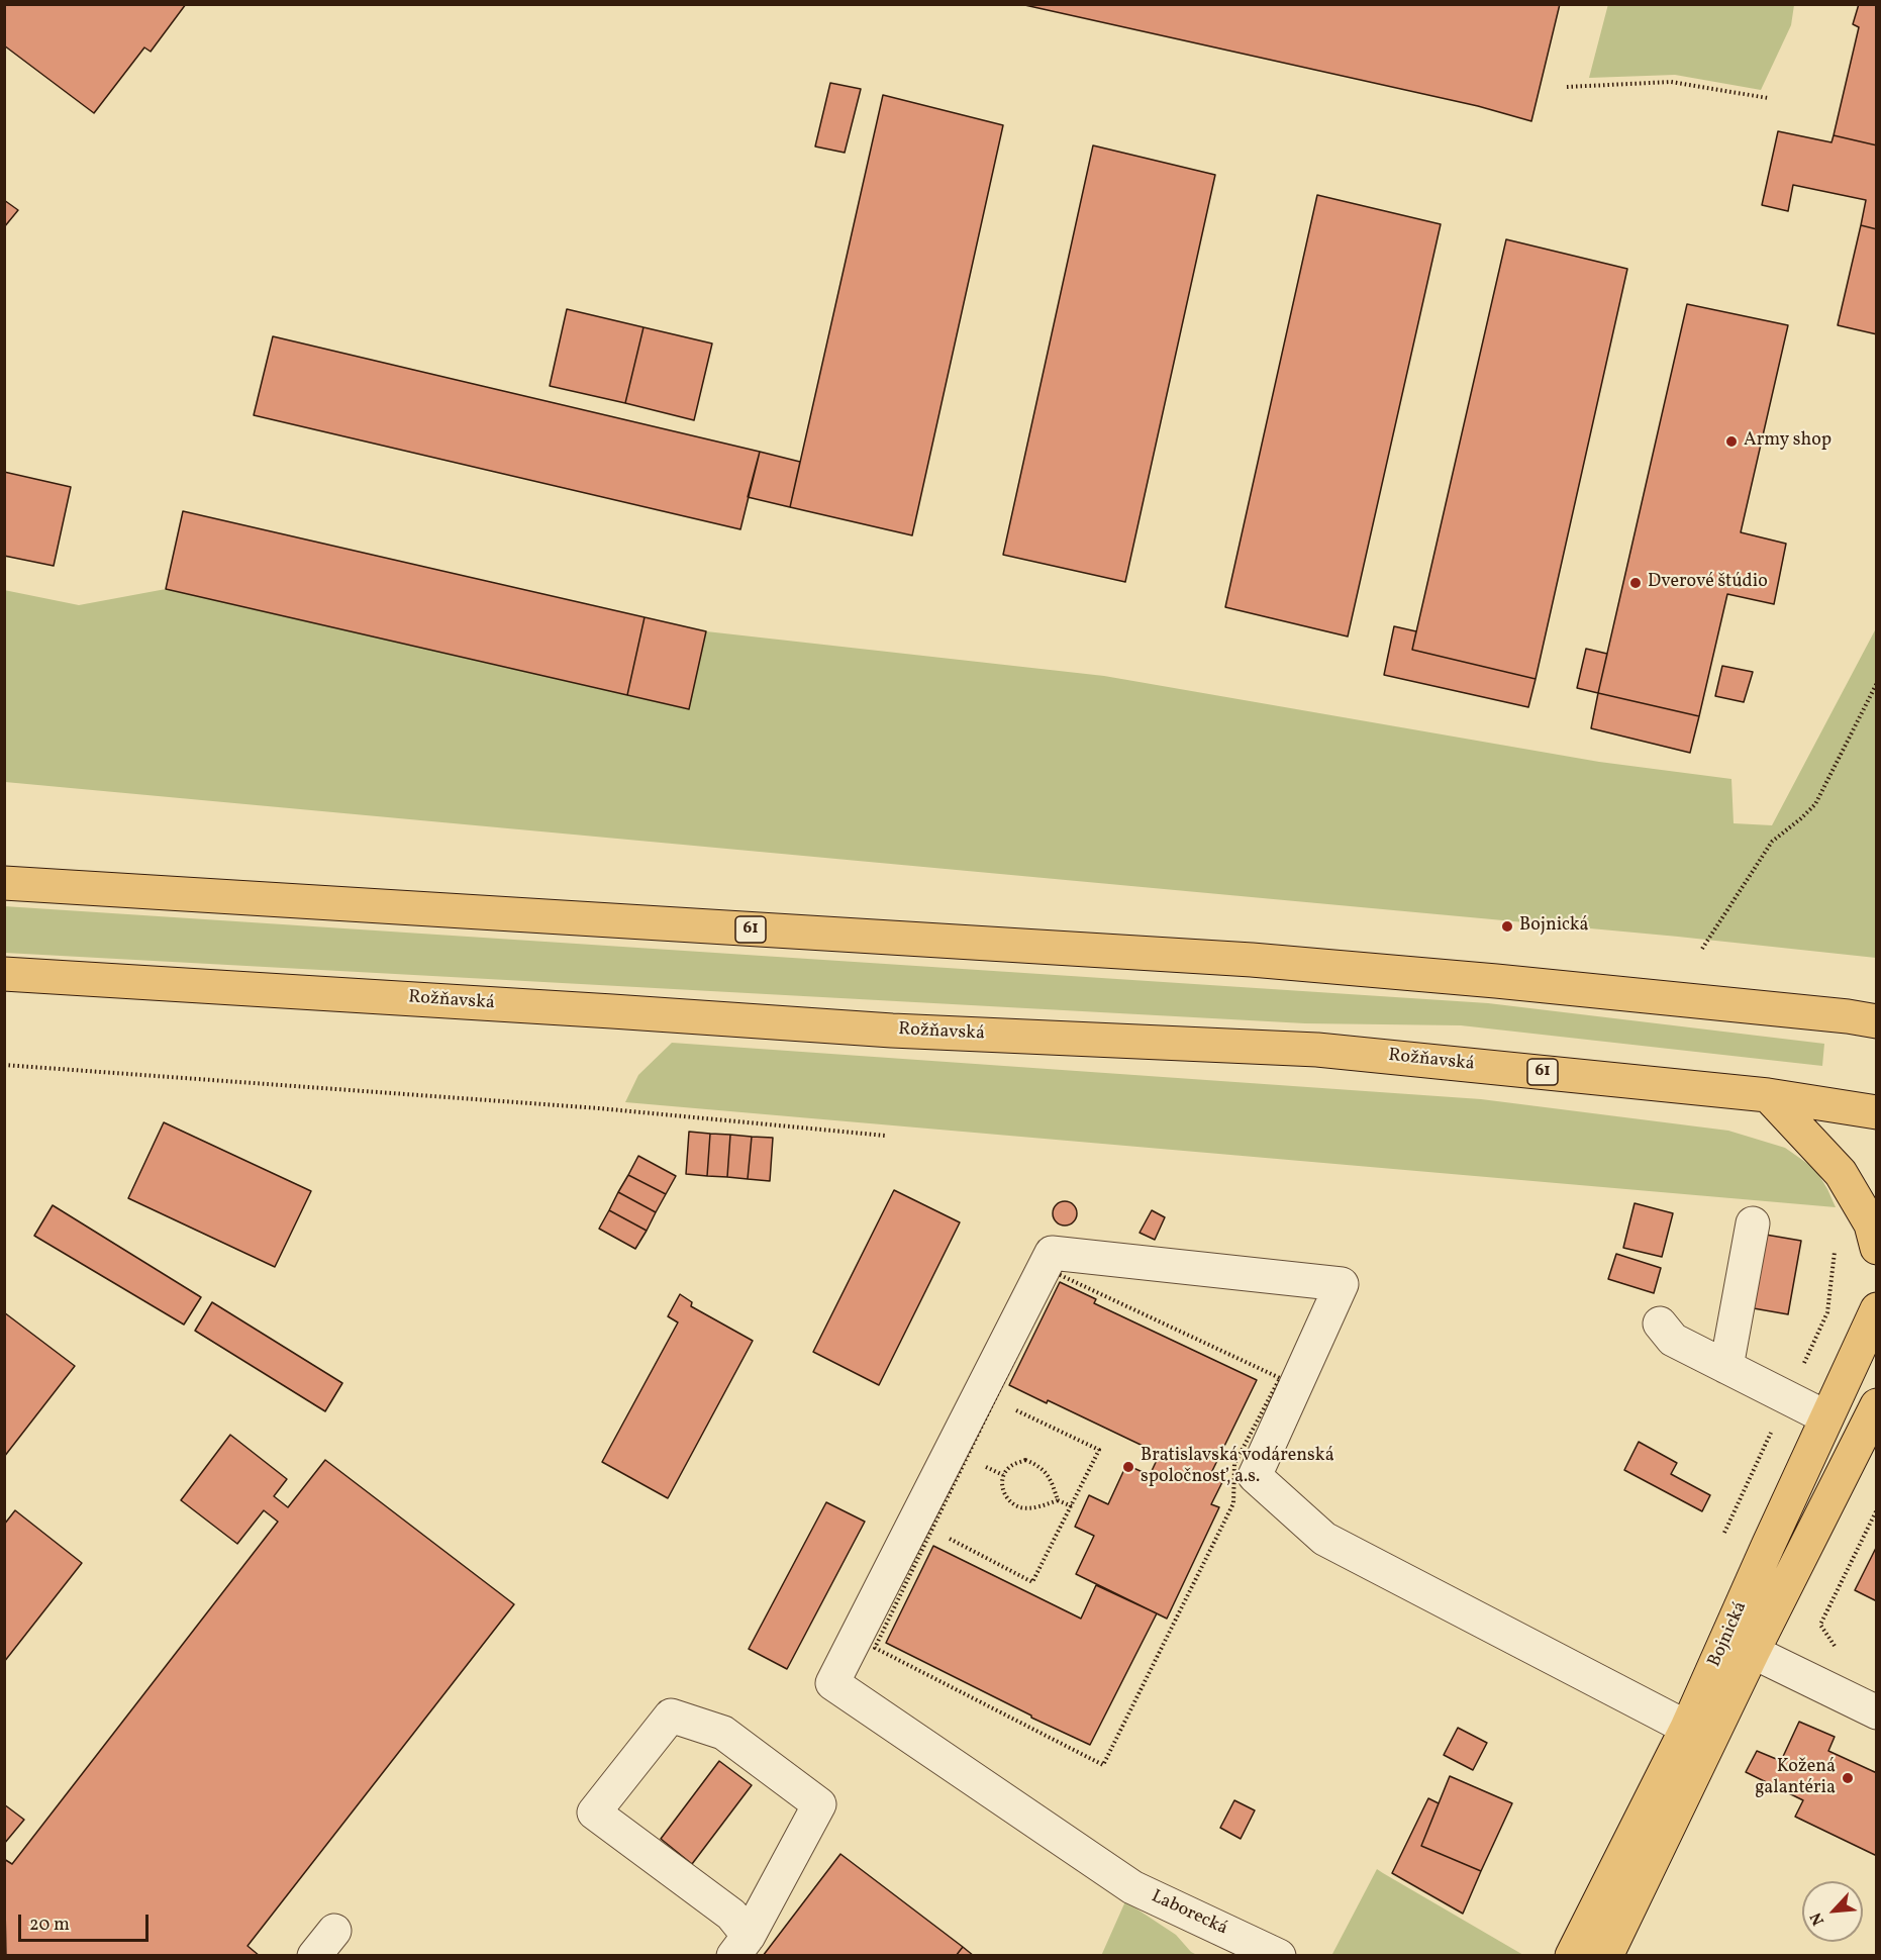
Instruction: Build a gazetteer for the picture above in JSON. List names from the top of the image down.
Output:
{
  "streets": {
    "main road": ["61", "Rožňavská", "Bojnická"],
    "street": ["Laborecká"]
  },
  "places": [
    "Army shop",
    "Dverové štúdio",
    "Bojnická",
    "Bratislavská vodárenská spoločnosť, a.s.",
    "Kožená galantéria"
  ],
  "scale_bar": "20 m",
  "north": "bottom left"
}
